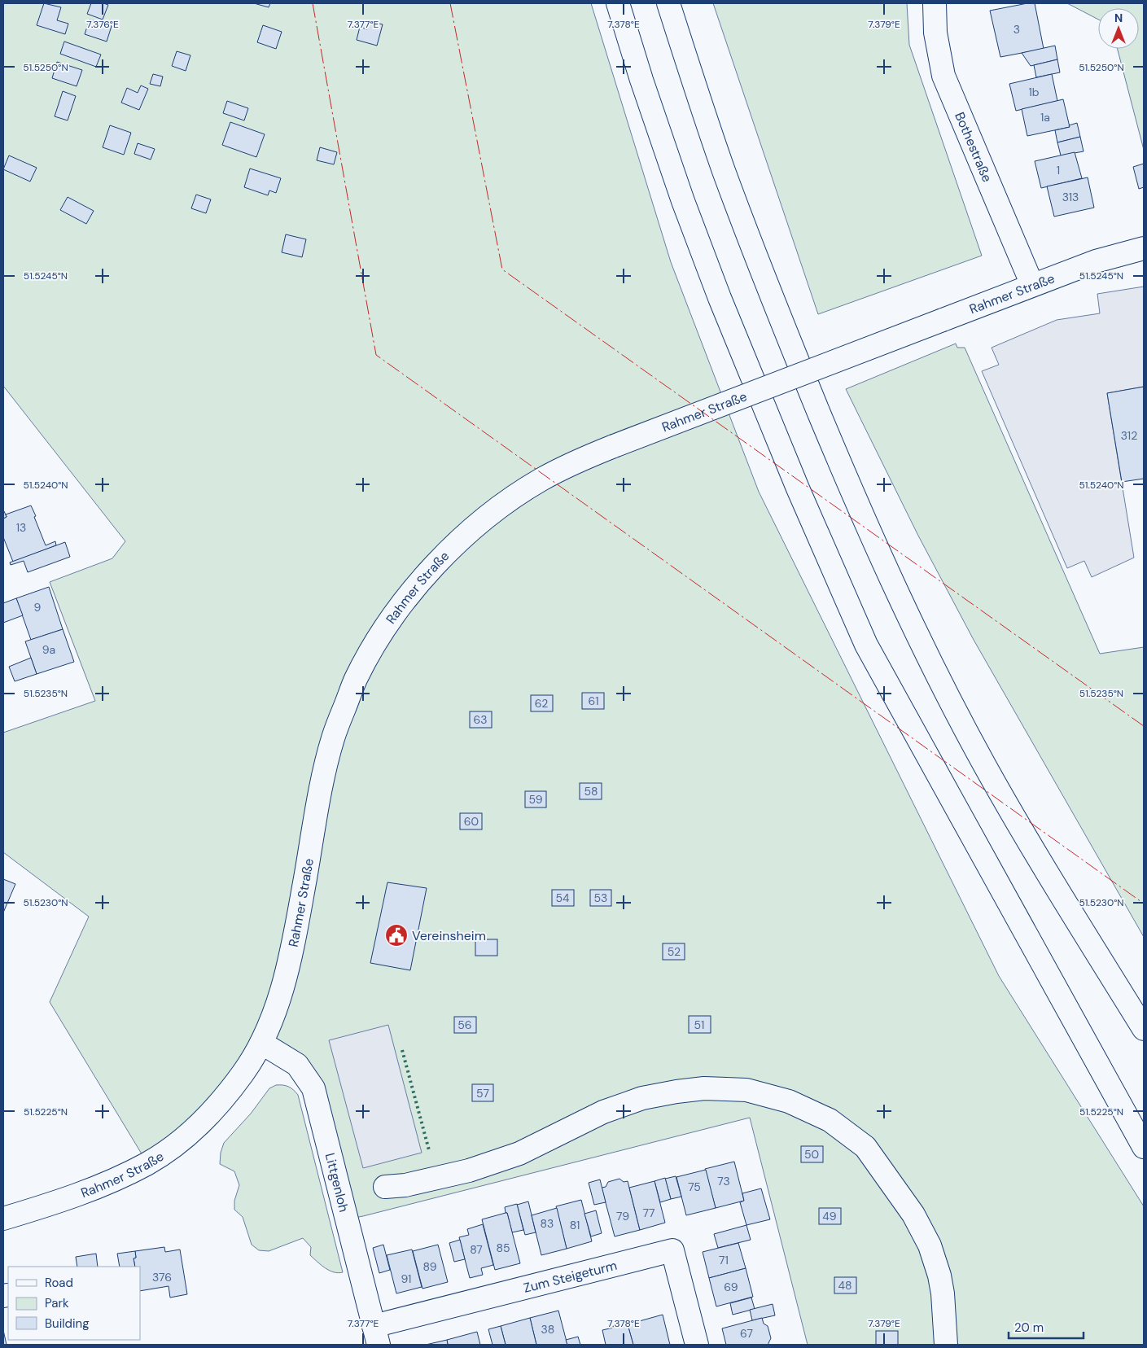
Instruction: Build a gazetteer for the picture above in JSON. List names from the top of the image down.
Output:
{
  "streets": {
    "main road": [
      "Bothestraße",
      "Rahmer Straße",
      "Littgenloh",
      "Zum Steigeturm"
    ]
  },
  "crossings": [
    ["Bothestraße", "Rahmer Straße"],
    ["Rahmer Straße", "Littgenloh"],
    ["Littgenloh", "Zum Steigeturm"]
  ],
  "places": {
    "public building": ["Vereinsheim"]
  },
  "house_numbers": [
    "3",
    "1b",
    "1a",
    "1",
    "313",
    "312",
    "13",
    "9",
    "9a",
    "61",
    "62",
    "63",
    "58",
    "59",
    "60",
    "54",
    "53",
    "52",
    "56",
    "51",
    "57",
    "50",
    "73",
    "75",
    "77",
    "79",
    "49",
    "83",
    "81",
    "85",
    "87",
    "71",
    "89",
    "376",
    "91",
    "48",
    "69",
    "38",
    "67"
  ],
  "legend": ["Road", "Park", "Building"],
  "scale_bar": "20 m",
  "north": "top",
  "coordinates": [
    "7.376°E",
    "7.377°E",
    "7.378°E",
    "7.379°E",
    "51.5250°N",
    "51.5245°N",
    "51.5240°N",
    "51.5235°N",
    "51.5230°N",
    "51.5225°N"
  ]
}
